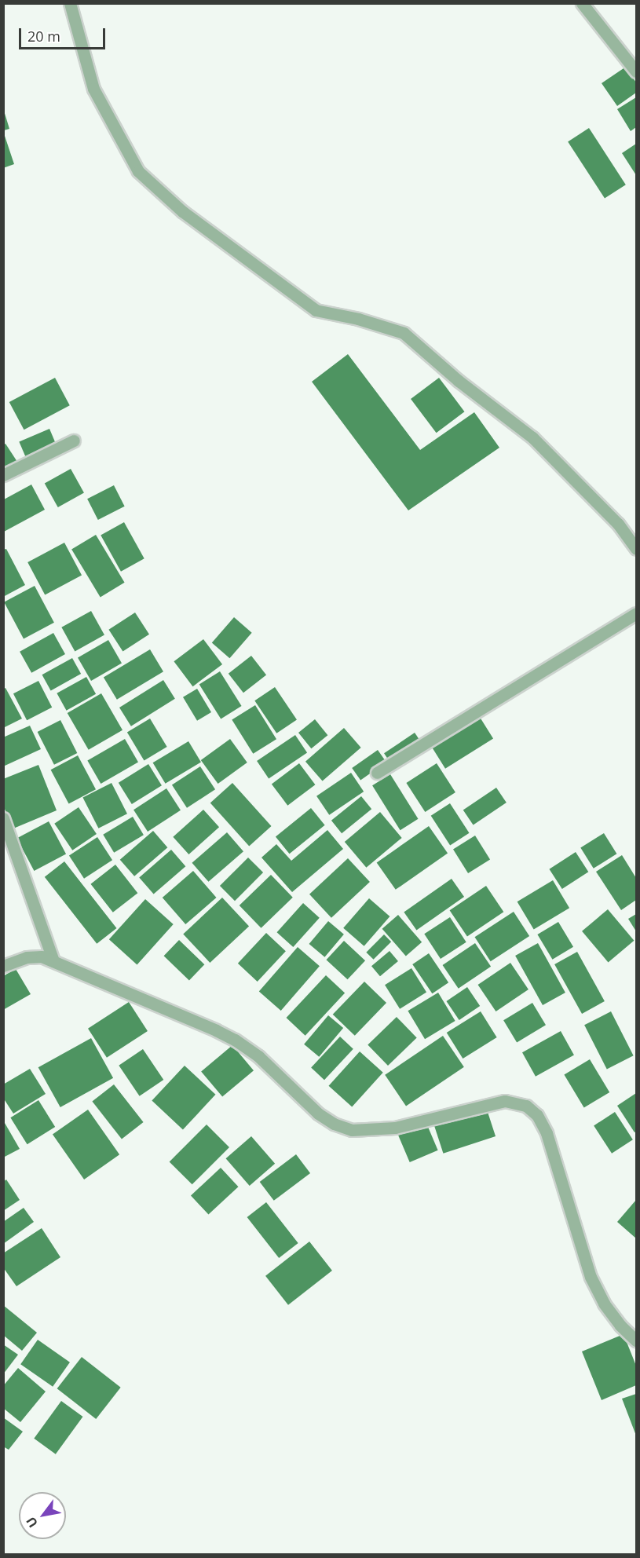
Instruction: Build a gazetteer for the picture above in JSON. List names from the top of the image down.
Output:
{
  "scale_bar": "20 m",
  "north": "bottom left"
}
